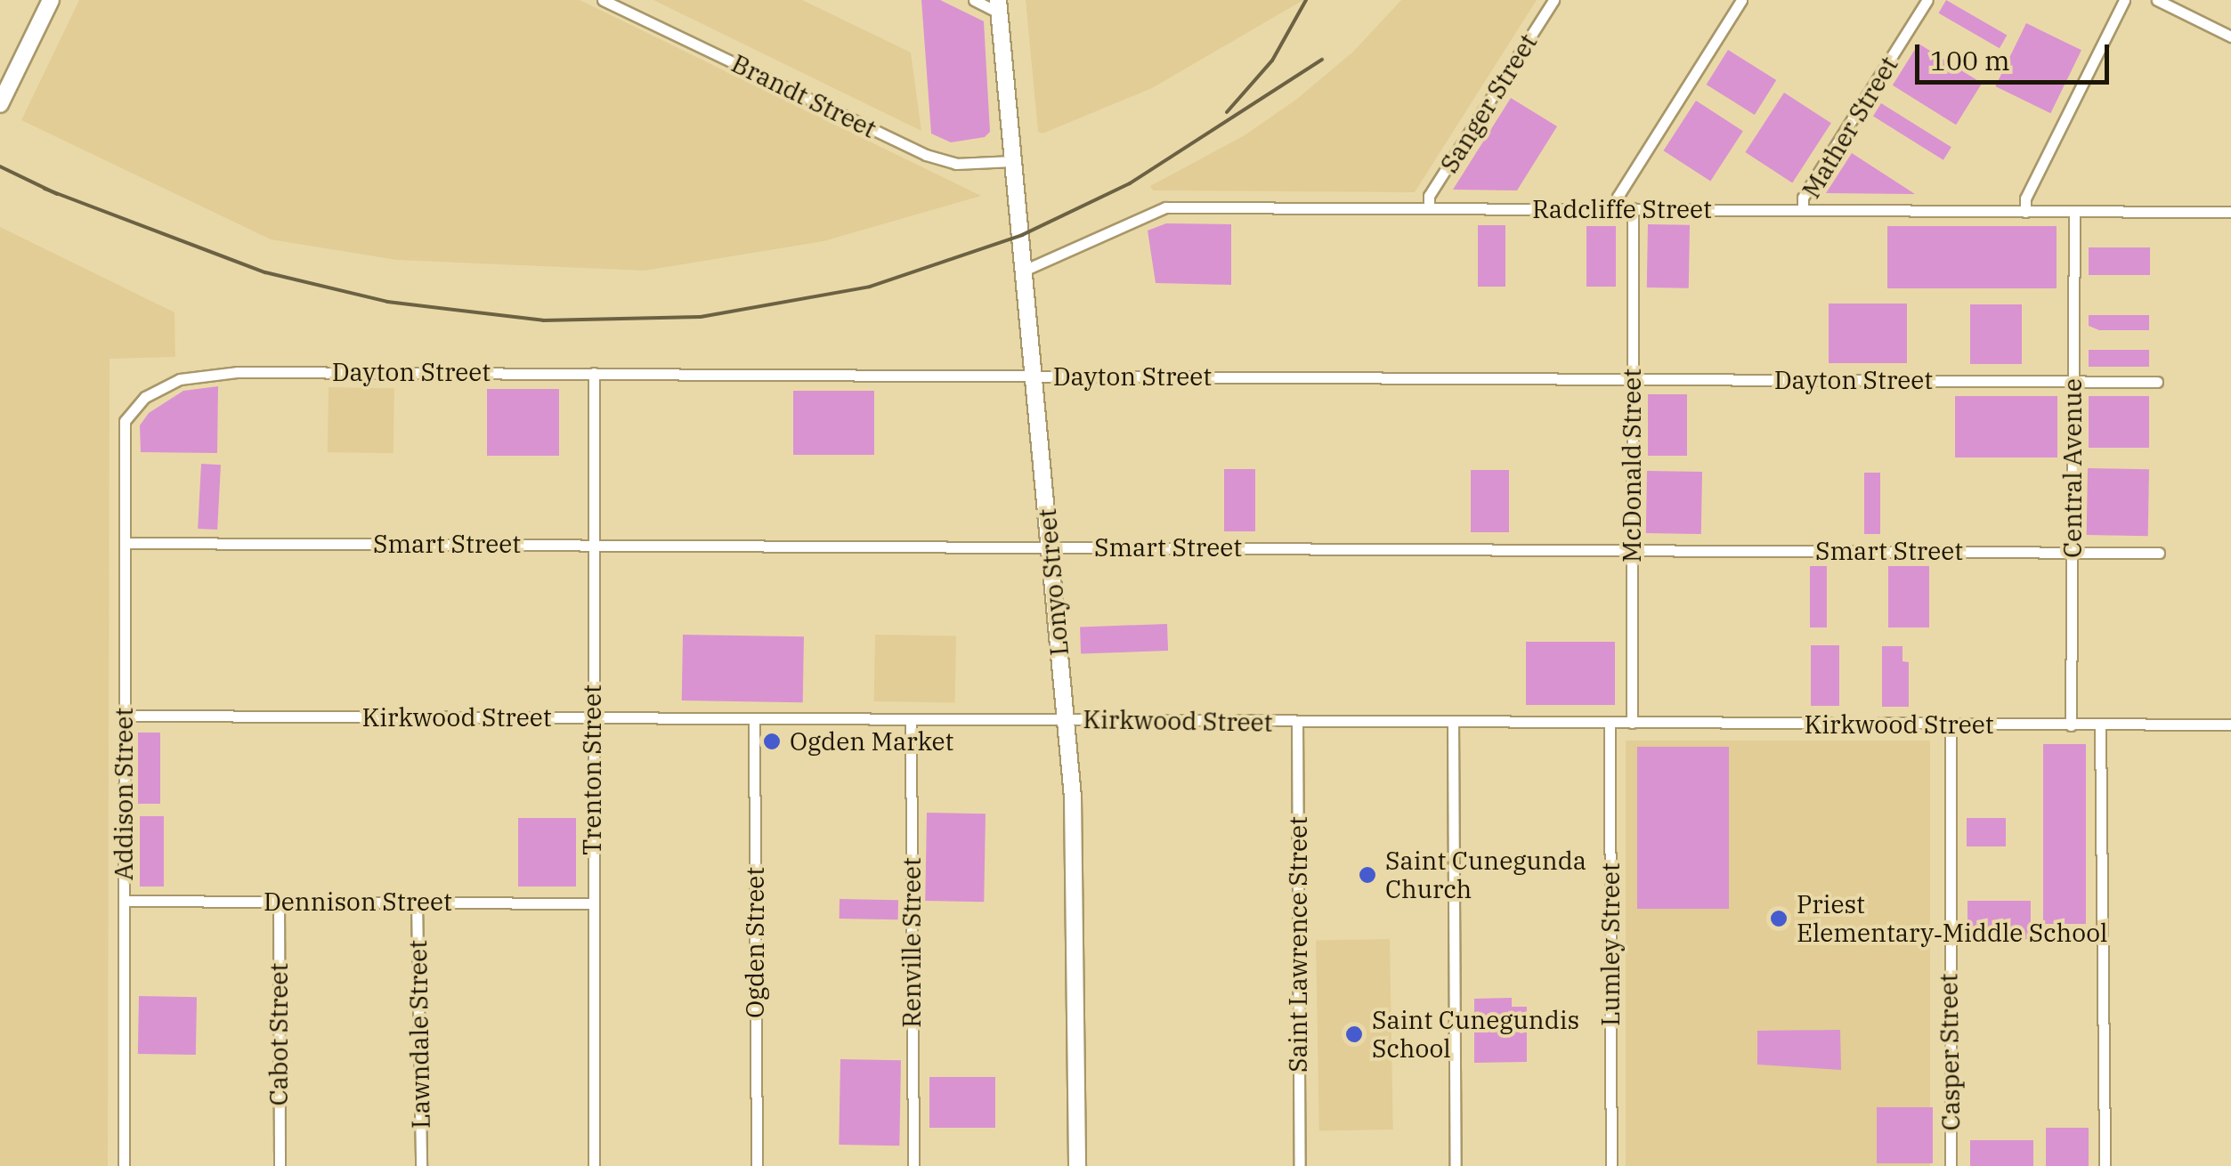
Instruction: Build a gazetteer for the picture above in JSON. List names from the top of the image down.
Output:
{
  "streets": {
    "street": [
      "Brandt Street",
      "Sanger Street",
      "Mather Street",
      "Radcliffe Street",
      "Dayton Street",
      "McDonald Street",
      "Central Avenue",
      "Smart Street",
      "Lonyo Street",
      "Kirkwood Street",
      "Trenton Street",
      "Addison Street",
      "Dennison Street",
      "Ogden Street",
      "Renville Street",
      "Saint Lawrence Street",
      "Lumley Street",
      "Cabot Street",
      "Lawndale Street",
      "Casper Street"
    ]
  },
  "crossings": [
    ["Brandt Street", "Lonyo Street"],
    ["Sanger Street", "Radcliffe Street"],
    ["Mather Street", "Radcliffe Street"],
    ["Radcliffe Street", "McDonald Street"],
    ["Radcliffe Street", "Central Avenue"],
    ["Radcliffe Street", "Lonyo Street"],
    ["Dayton Street", "McDonald Street"],
    ["Dayton Street", "Central Avenue"],
    ["Dayton Street", "Lonyo Street"],
    ["Dayton Street", "Trenton Street"],
    ["Dayton Street", "Addison Street"],
    ["McDonald Street", "Smart Street"],
    ["McDonald Street", "Kirkwood Street"],
    ["Central Avenue", "Smart Street"],
    ["Central Avenue", "Kirkwood Street"],
    ["Smart Street", "Lonyo Street"],
    ["Smart Street", "Trenton Street"],
    ["Smart Street", "Addison Street"],
    ["Lonyo Street", "Kirkwood Street"],
    ["Kirkwood Street", "Trenton Street"],
    ["Kirkwood Street", "Addison Street"],
    ["Kirkwood Street", "Ogden Street"],
    ["Kirkwood Street", "Renville Street"],
    ["Kirkwood Street", "Saint Lawrence Street"],
    ["Kirkwood Street", "Lumley Street"],
    ["Kirkwood Street", "Casper Street"],
    ["Trenton Street", "Dennison Street"],
    ["Addison Street", "Dennison Street"],
    ["Dennison Street", "Cabot Street"],
    ["Dennison Street", "Lawndale Street"]
  ],
  "places": [
    "Ogden Market",
    "Saint Cunegunda Church",
    "Priest Elementary‑Middle School",
    "Saint Cunegundis School"
  ],
  "scale_bar": "100 m"
}
